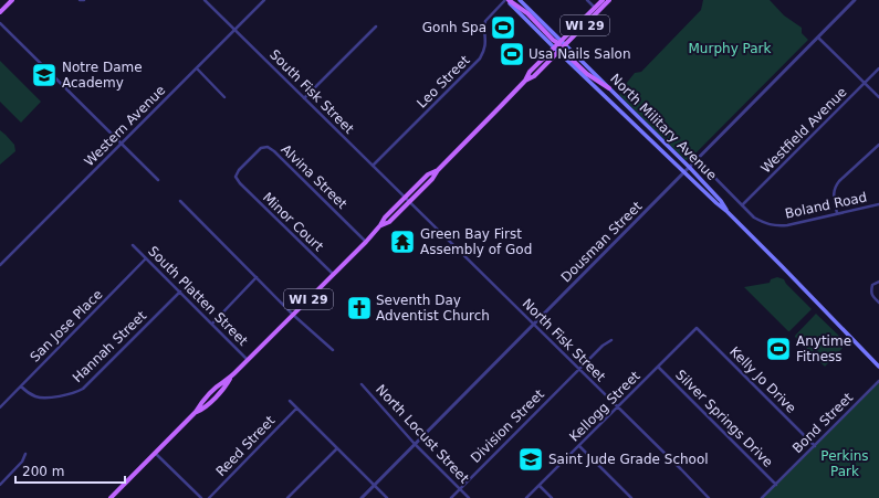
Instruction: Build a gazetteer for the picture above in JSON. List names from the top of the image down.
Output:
{
  "streets": {
    "main road": ["WI 29", "North Military Avenue"],
    "street": [
      "Leo Street",
      "South Fisk Street",
      "Western Avenue",
      "Westfield Avenue",
      "Alvina Street",
      "Boland Road",
      "Minor Court",
      "Dousman Street",
      "South Platten Street",
      "San Jose Place",
      "North Fisk Street",
      "Hannah Street",
      "Kelly Jo Drive",
      "Kellogg Street",
      "Silver Springs Drive",
      "Bond Street",
      "Division Street",
      "North Locust Street",
      "Reed Street"
    ]
  },
  "crossings": [
    ["WI 29", "South Fisk Street"],
    ["WI 29", "North Military Avenue"],
    ["WI 29", "Alvina Street"],
    ["WI 29", "Minor Court"],
    ["WI 29", "South Platten Street"],
    ["WI 29", "North Fisk Street"],
    ["Leo Street", "South Fisk Street"],
    ["South Fisk Street", "Western Avenue"],
    ["South Fisk Street", "North Fisk Street"],
    ["North Military Avenue", "Dousman Street"],
    ["Westfield Avenue", "Boland Road"],
    ["Alvina Street", "Minor Court"],
    ["Boland Road", "Dousman Street"],
    ["Dousman Street", "North Fisk Street"],
    ["Dousman Street", "North Locust Street"],
    ["South Platten Street", "San Jose Place"],
    ["South Platten Street", "Hannah Street"],
    ["San Jose Place", "Hannah Street"],
    ["North Fisk Street", "Kellogg Street"],
    ["North Fisk Street", "Division Street"],
    ["Kelly Jo Drive", "Kellogg Street"],
    ["Kelly Jo Drive", "Bond Street"],
    ["Kellogg Street", "Silver Springs Drive"],
    ["Silver Springs Drive", "Bond Street"],
    ["Division Street", "North Locust Street"]
  ],
  "parks": ["Murphy Park", "Perkins Park"],
  "places": {
    "sports": ["Gonh Spa", "Usa Nails Salon", "Anytime Fitness"],
    "school or university": ["Notre Dame Academy", "Saint Jude Grade School"],
    "temple": ["Green Bay First Assembly of God"],
    "church": ["Seventh Day Adventist Church"]
  },
  "scale_bar": "200 m"
}
